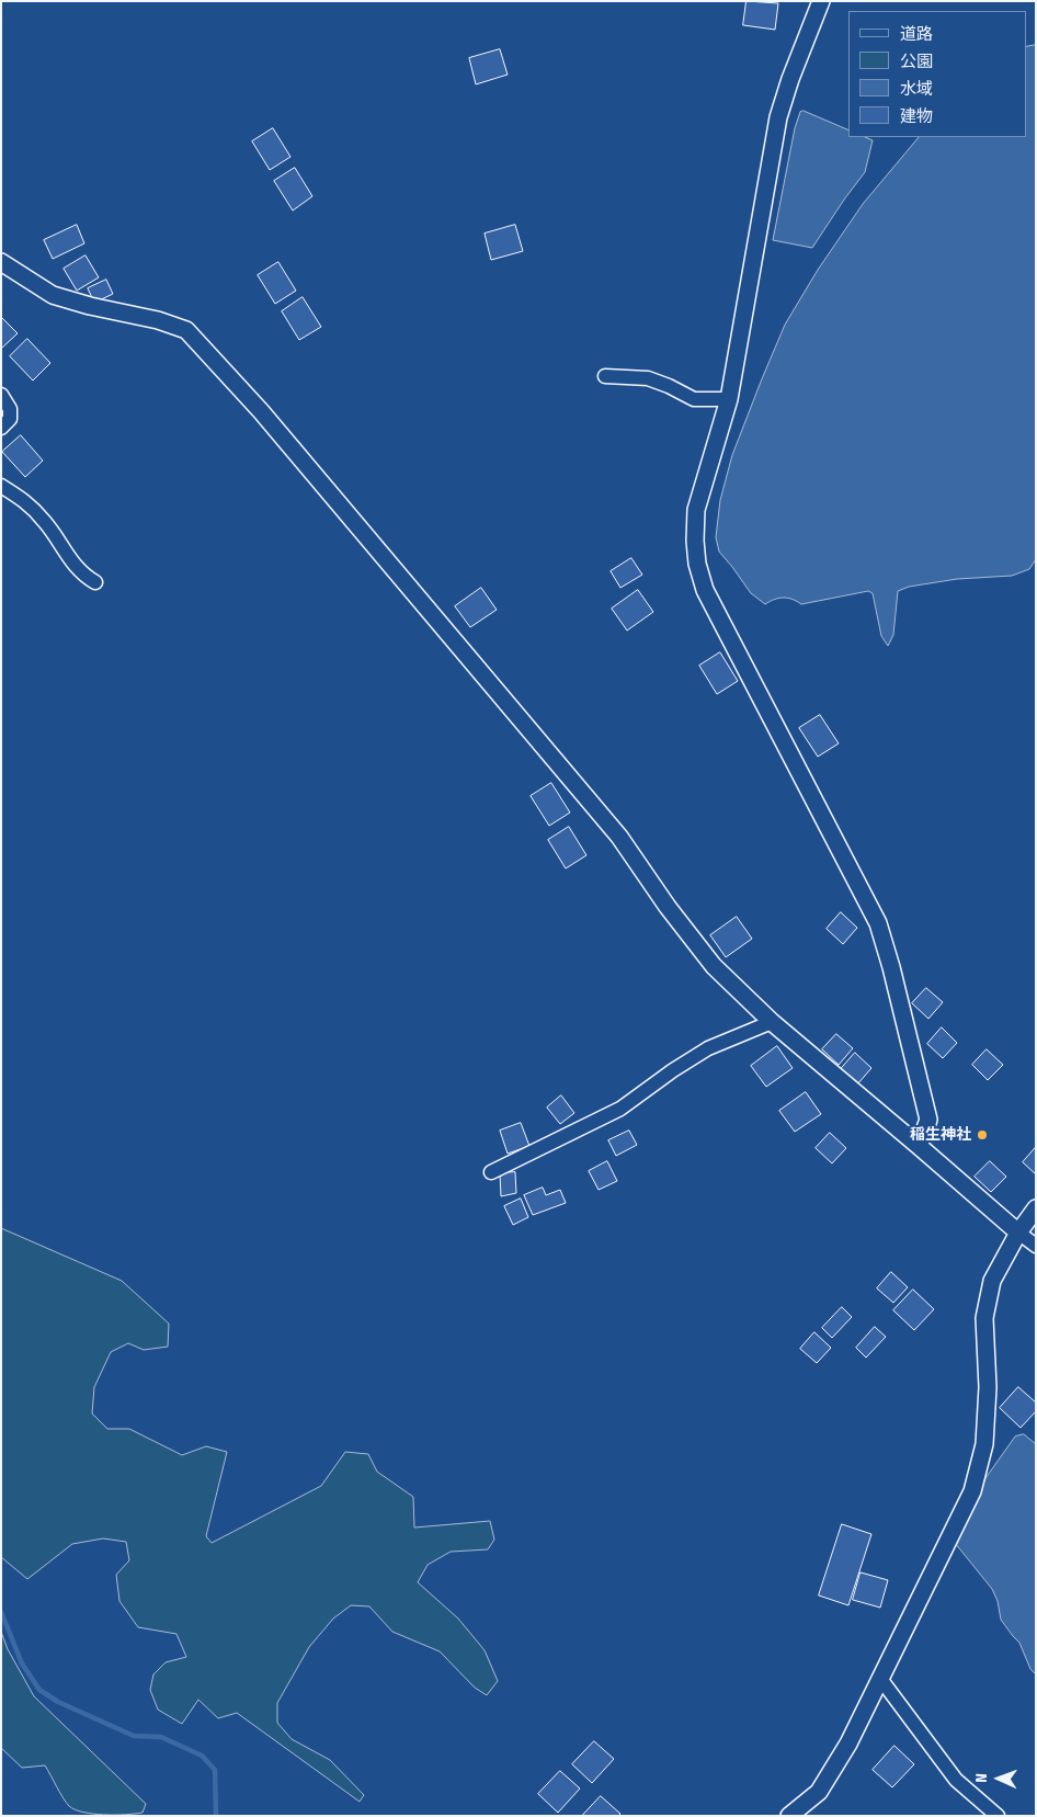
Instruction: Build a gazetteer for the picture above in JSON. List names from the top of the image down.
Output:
{
  "places": ["稲生神社"],
  "legend": [
    "道路",
    "公園",
    "水域",
    "建物"
  ],
  "north": "left"
}
